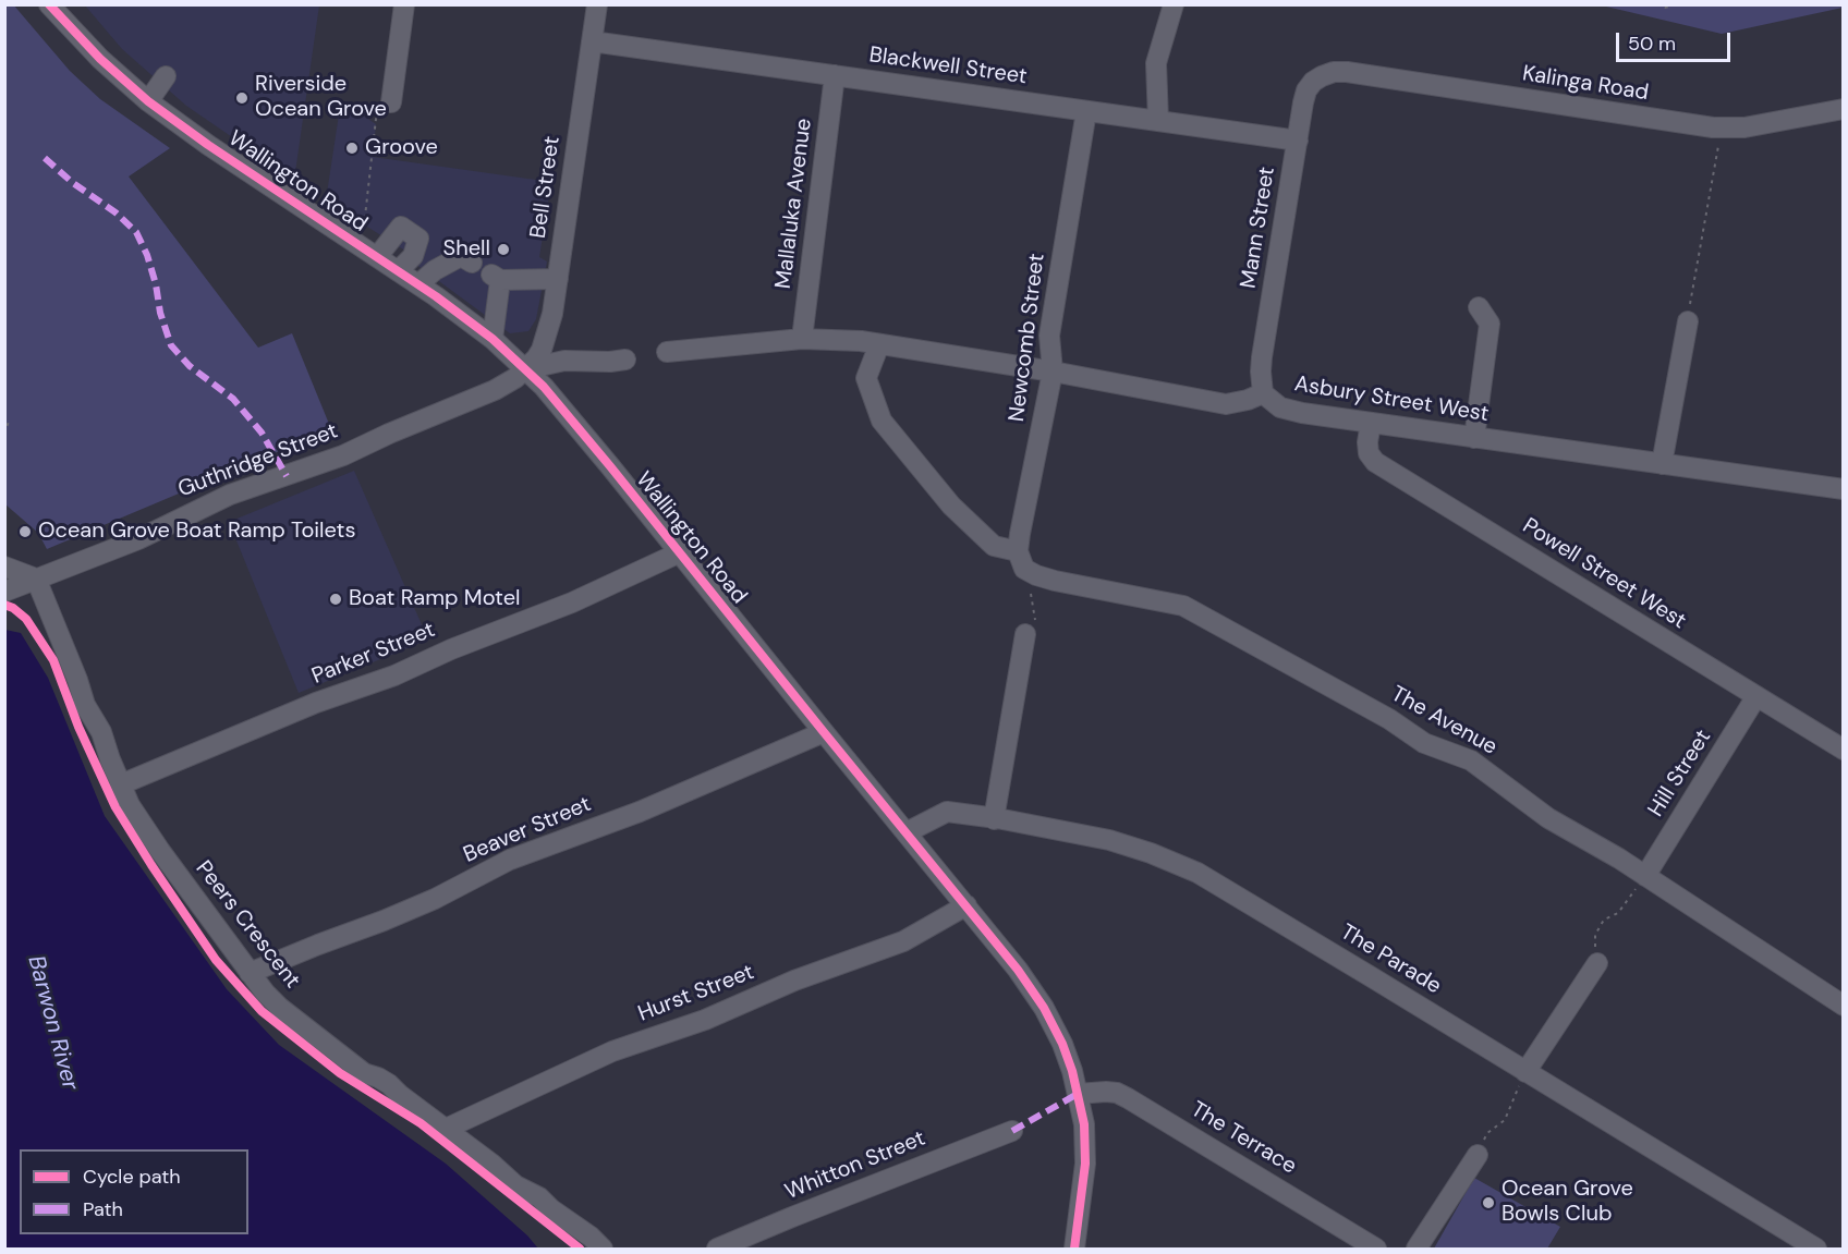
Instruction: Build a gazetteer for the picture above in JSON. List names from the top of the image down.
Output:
{
  "streets": {
    "street": [
      "Blackwell Street",
      "Kalinga Road",
      "Wallington Road",
      "Bell Street",
      "Mallaluka Avenue",
      "Mann Street",
      "Newcomb Street",
      "Asbury Street West",
      "Guthridge Street",
      "Powell Street West",
      "Parker Street",
      "The Avenue",
      "Hill Street",
      "Beaver Street",
      "Peers Crescent",
      "The Parade",
      "Hurst Street",
      "The Terrace",
      "Whitton Street"
    ]
  },
  "crossings": [
    ["Blackwell Street", "Bell Street"],
    ["Blackwell Street", "Mallaluka Avenue"],
    ["Blackwell Street", "Mann Street"],
    ["Blackwell Street", "Newcomb Street"],
    ["Kalinga Road", "Mann Street"],
    ["Wallington Road", "Bell Street"],
    ["Wallington Road", "Guthridge Street"],
    ["Wallington Road", "Parker Street"],
    ["Wallington Road", "Beaver Street"],
    ["Wallington Road", "The Parade"],
    ["Wallington Road", "Hurst Street"],
    ["Wallington Road", "The Terrace"],
    ["Bell Street", "Guthridge Street"],
    ["Mallaluka Avenue", "Asbury Street West"],
    ["Mann Street", "Asbury Street West"],
    ["Newcomb Street", "Asbury Street West"],
    ["Newcomb Street", "The Avenue"],
    ["Asbury Street West", "Powell Street West"],
    ["Guthridge Street", "Peers Crescent"],
    ["Powell Street West", "Hill Street"],
    ["Parker Street", "Peers Crescent"],
    ["The Avenue", "Hill Street"],
    ["Beaver Street", "Peers Crescent"],
    ["Peers Crescent", "Hurst Street"]
  ],
  "water": ["Barwon River"],
  "places": [
    "Riverside Ocean Grove",
    "Groove",
    "Shell",
    "Ocean Grove Boat Ramp Toilets",
    "Boat Ramp Motel",
    "Ocean Grove Bowls Club"
  ],
  "legend": ["Cycle path", "Path"],
  "scale_bar": "50 m"
}
